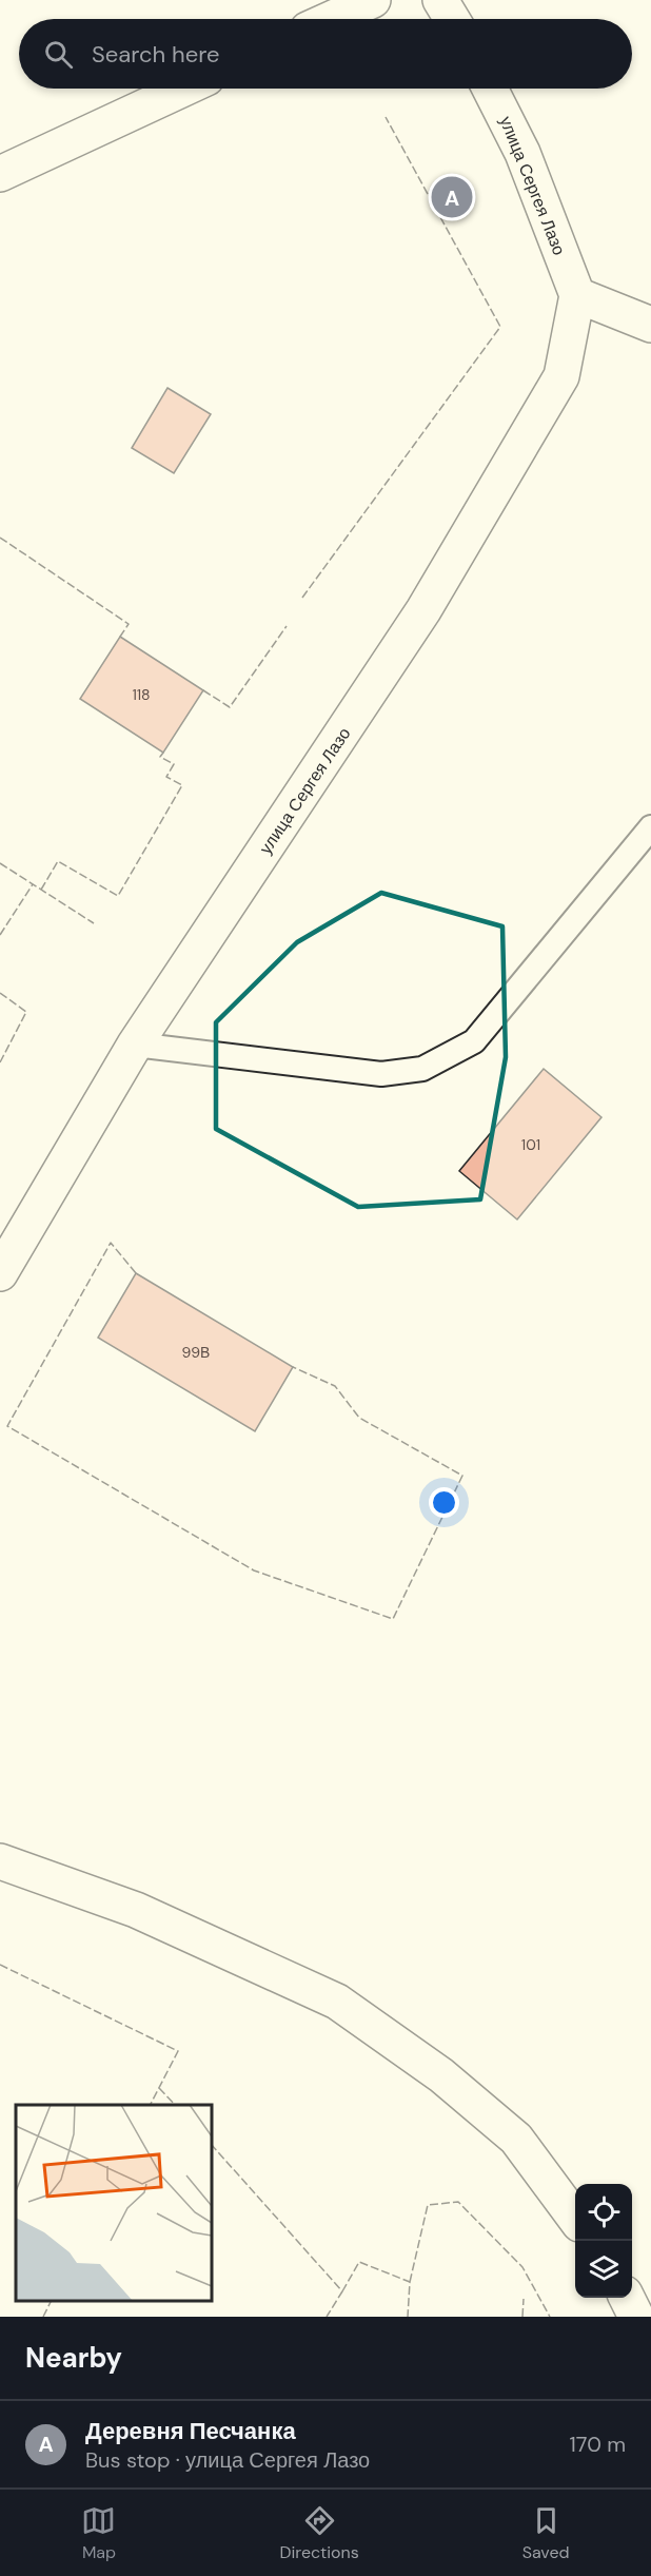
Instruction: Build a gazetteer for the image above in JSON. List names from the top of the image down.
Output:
{
  "streets": {
    "street": ["улица Сергея Лазо"]
  },
  "house_numbers": ["118", "101", "99В"],
  "page": {
    "search": "Search here",
    "pins": "A",
    "heading": "Nearby",
    "list": [
      {
        "mark": "A",
        "name": "Деревня Песчанка",
        "note": "Bus stop · улица Сергея Лазо",
        "value": "170 m"
      }
    ],
    "nav": ["Map", "Directions", "Saved"]
  }
}
